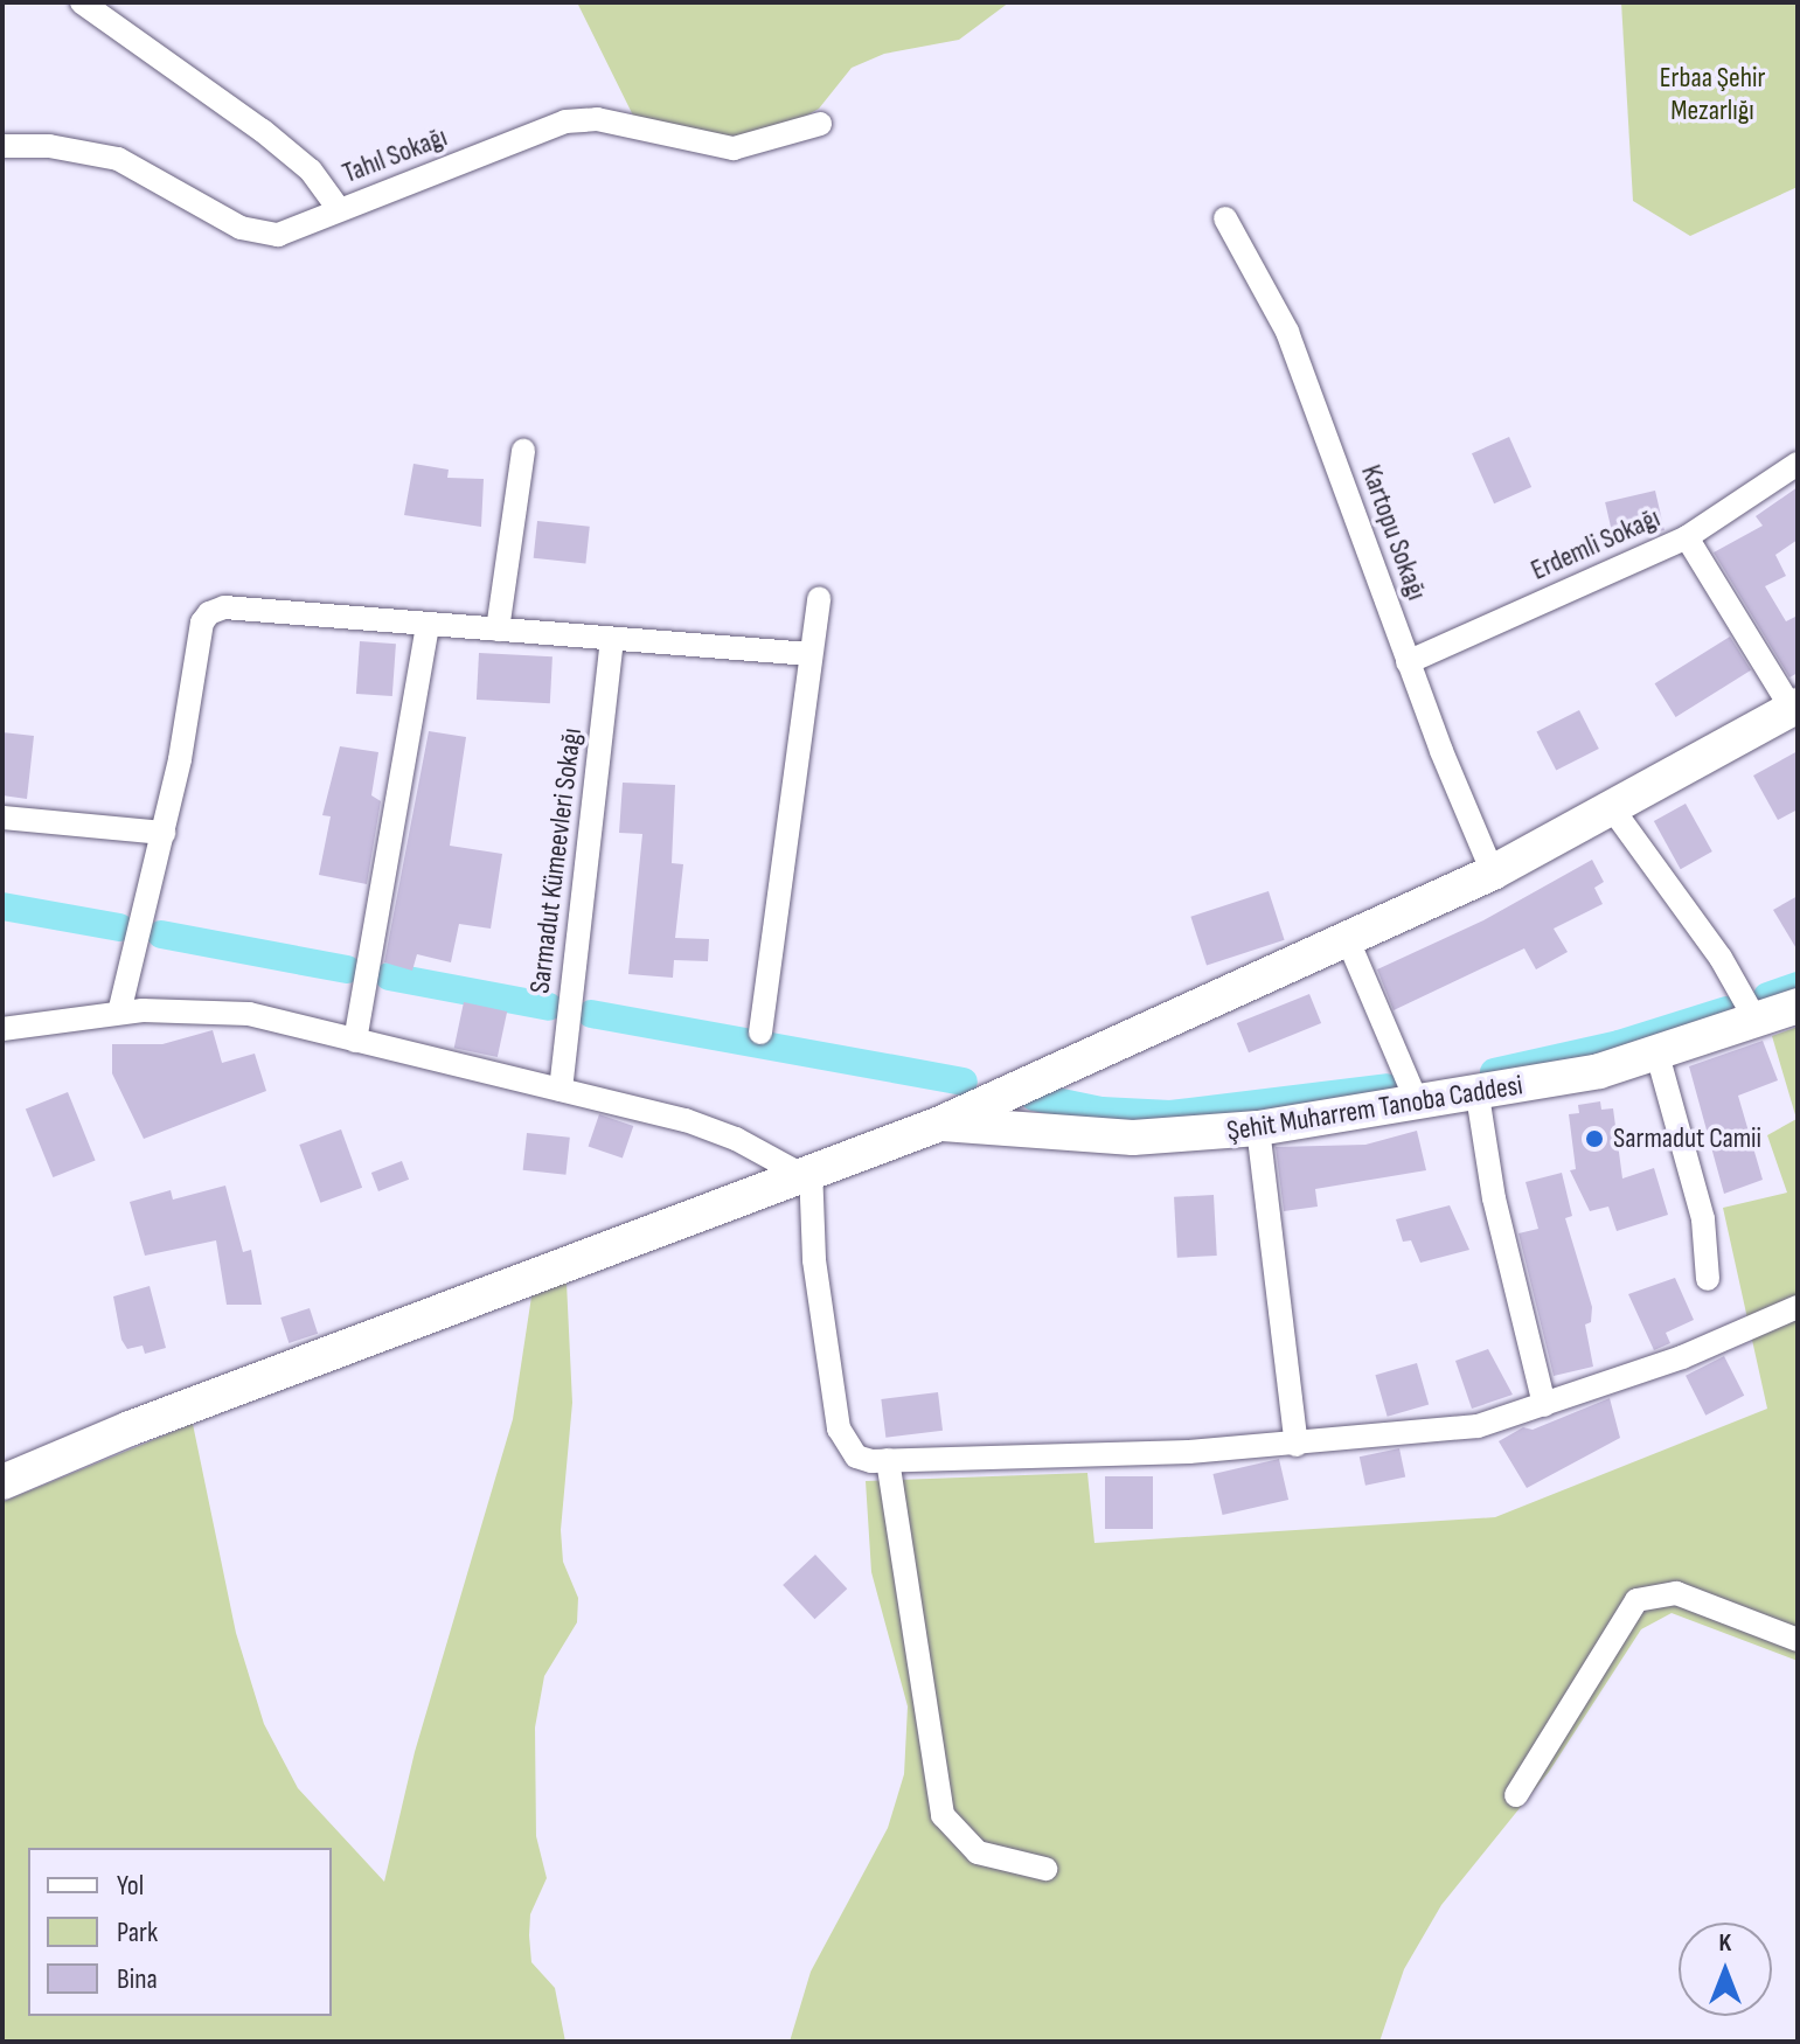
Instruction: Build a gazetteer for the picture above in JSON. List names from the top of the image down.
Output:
{
  "streets": {
    "main road": ["Şehit Muharrem Tanoba Caddesi"],
    "street": [
      "Tahıl Sokağı",
      "Kartopu Sokağı",
      "Erdemli Sokağı",
      "Sarmadut Kümeevleri Sokağı"
    ]
  },
  "crossings": [
    ["Kartopu Sokağı", "Erdemli Sokağı"]
  ],
  "parks": ["Erbaa Şehir Mezarlığı"],
  "places": ["Sarmadut Camii"],
  "legend": ["Yol", "Park", "Bina"],
  "north": "top"
}
